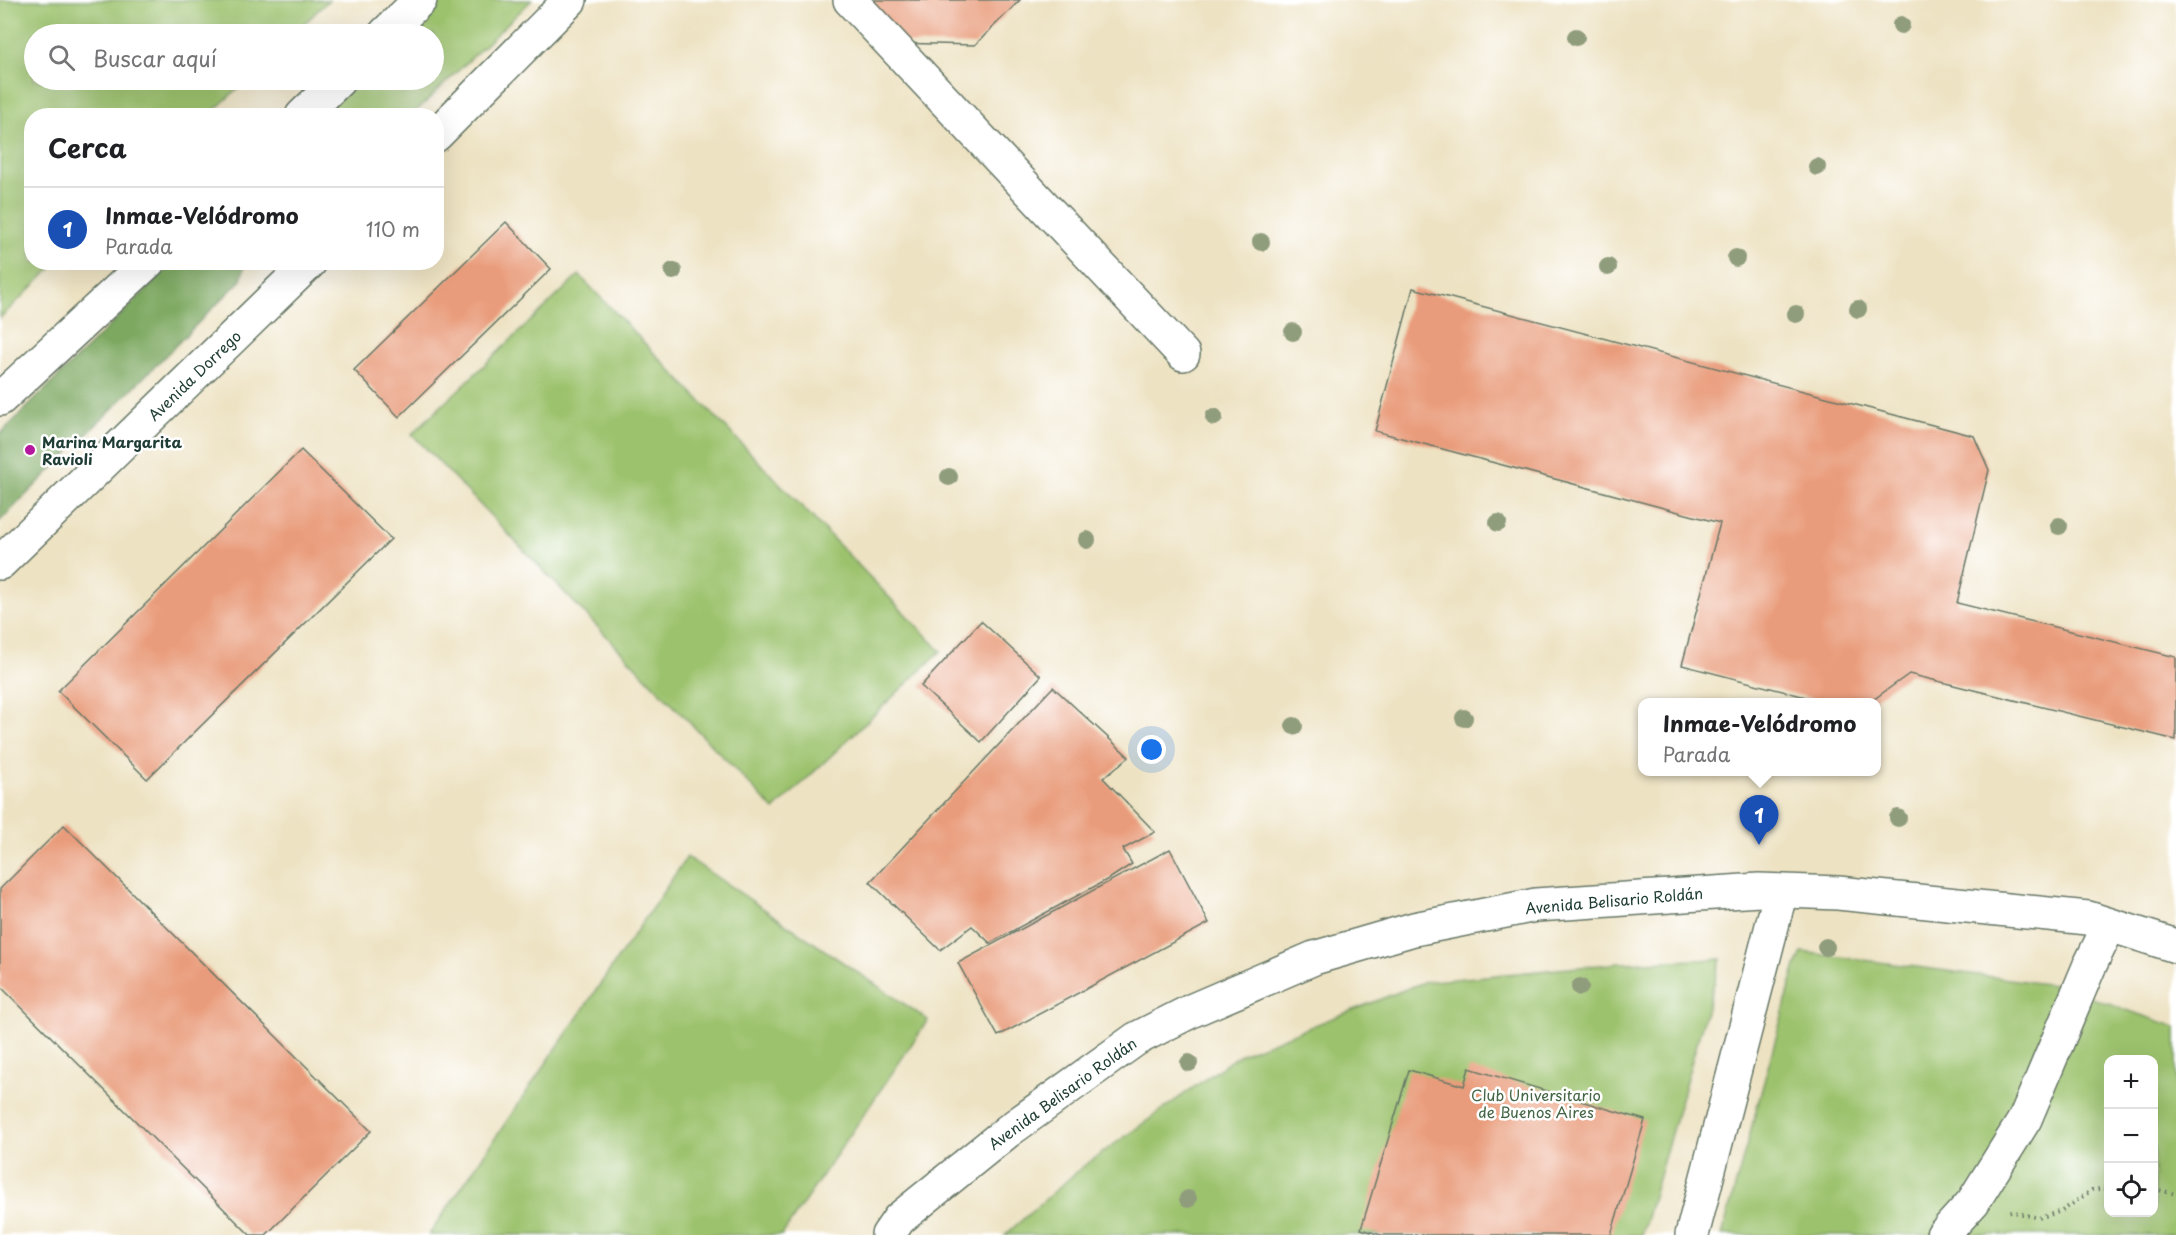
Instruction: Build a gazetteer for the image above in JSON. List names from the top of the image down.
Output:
{
  "streets": {
    "street": ["Avenida Dorrego", "Avenida Belisario Roldán"]
  },
  "parks": ["Club Universitario de Buenos Aires"],
  "places": ["Marina Margarita Ravioli"],
  "page": {
    "search": "Buscar aquí",
    "heading": "Cerca",
    "list": [
      {
        "mark": "1",
        "name": "Inmae-Velódromo",
        "note": "Parada",
        "value": "110 m"
      }
    ],
    "popup": ["Inmae-Velódromo", "Parada"],
    "pins": "1",
    "map_buttons": ["+", "−"]
  }
}
